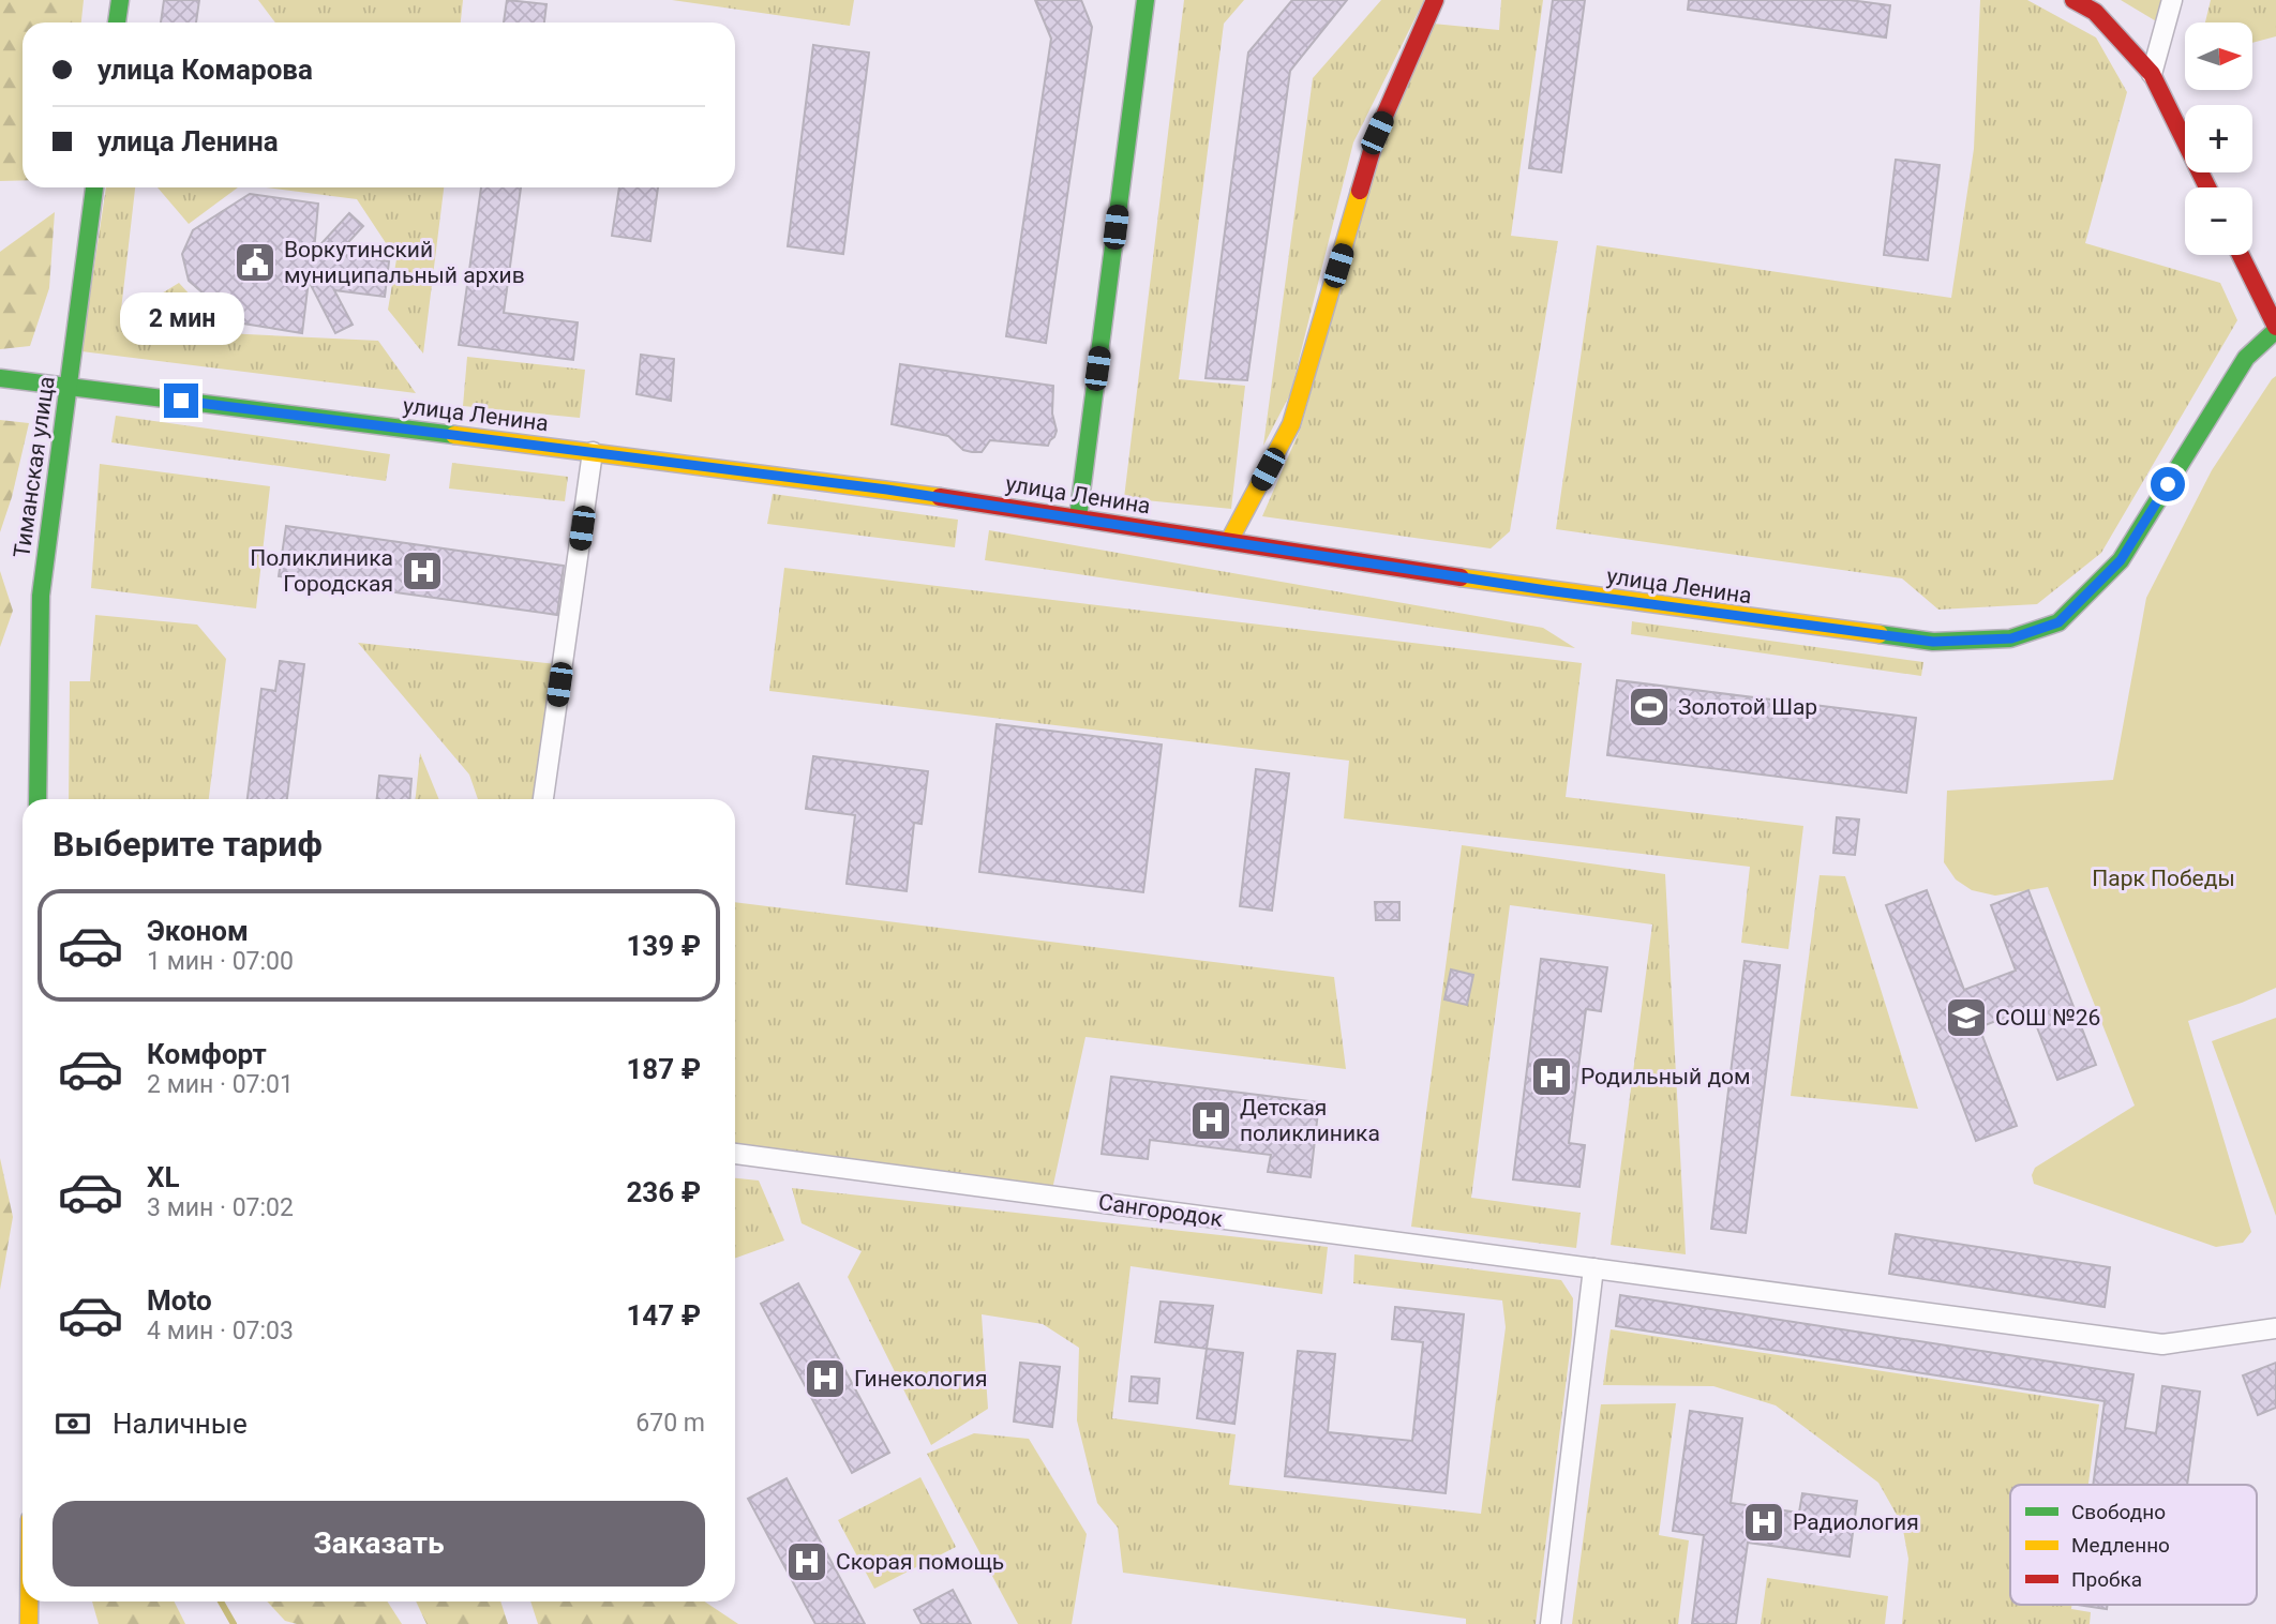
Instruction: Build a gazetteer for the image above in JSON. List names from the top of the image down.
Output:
{
  "streets": {
    "main road": ["улица Ленина", "Тиманская улица"],
    "street": ["Сангородок"]
  },
  "crossings": [
    ["улица Ленина", "Тиманская улица"]
  ],
  "parks": ["Парк Победы"],
  "places": {
    "public building": ["Воркутинский муниципальный архив"],
    "hospital": [
      "Поликлиника Городская",
      "Родильный дом",
      "Детская поликлиника",
      "Гинекология",
      "Радиология",
      "Скорая помощь"
    ],
    "sports": ["Золотой Шар"],
    "school or university": ["СОШ №26"]
  },
  "legend": ["Свободно", "Медленно", "Пробка"],
  "north": "right",
  "page": {
    "map_buttons": ["+", "−"],
    "banner": ["улица Комарова", "улица Ленина"],
    "bubble": "2 мин",
    "heading": "Выберите тариф",
    "list": [
      {
        "name": "Эконом",
        "note": "1 мин · 07:00",
        "value": "139 ₽"
      },
      {
        "name": "Комфорт",
        "note": "2 мин · 07:01",
        "value": "187 ₽"
      },
      {
        "name": "XL",
        "note": "3 мин · 07:02",
        "value": "236 ₽"
      },
      {
        "name": "Moto",
        "note": "4 мин · 07:03",
        "value": "147 ₽"
      }
    ],
    "pay": ["Наличные", "670 m"],
    "buttons": "Заказать"
  }
}
